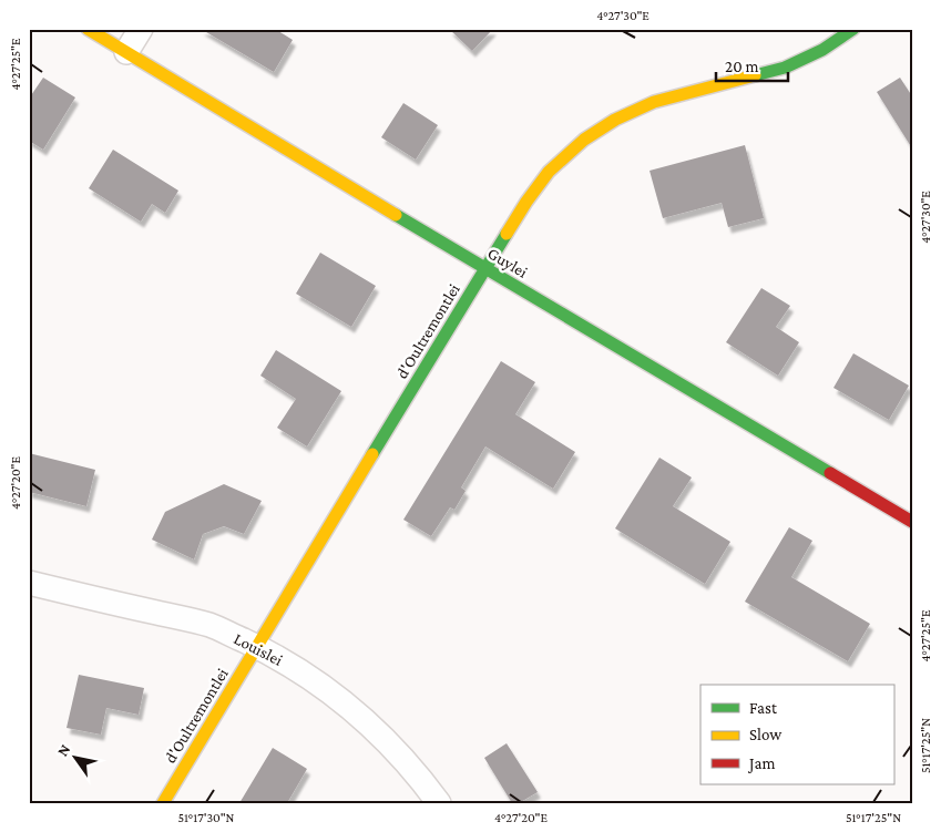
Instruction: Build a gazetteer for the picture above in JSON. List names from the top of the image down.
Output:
{
  "streets": {
    "street": ["Guylei", "d'Oultremontlei", "Louislei"]
  },
  "crossings": [
    ["Guylei", "d'Oultremontlei"],
    ["d'Oultremontlei", "Louislei"]
  ],
  "legend": ["Fast", "Slow", "Jam"],
  "scale_bar": "20 m",
  "north": "top left",
  "coordinates": [
    "4°27'30\"E",
    "4°27'25\"E",
    "4°27'20\"E",
    "51°17'25\"N",
    "51°17'30\"N"
  ]
}
